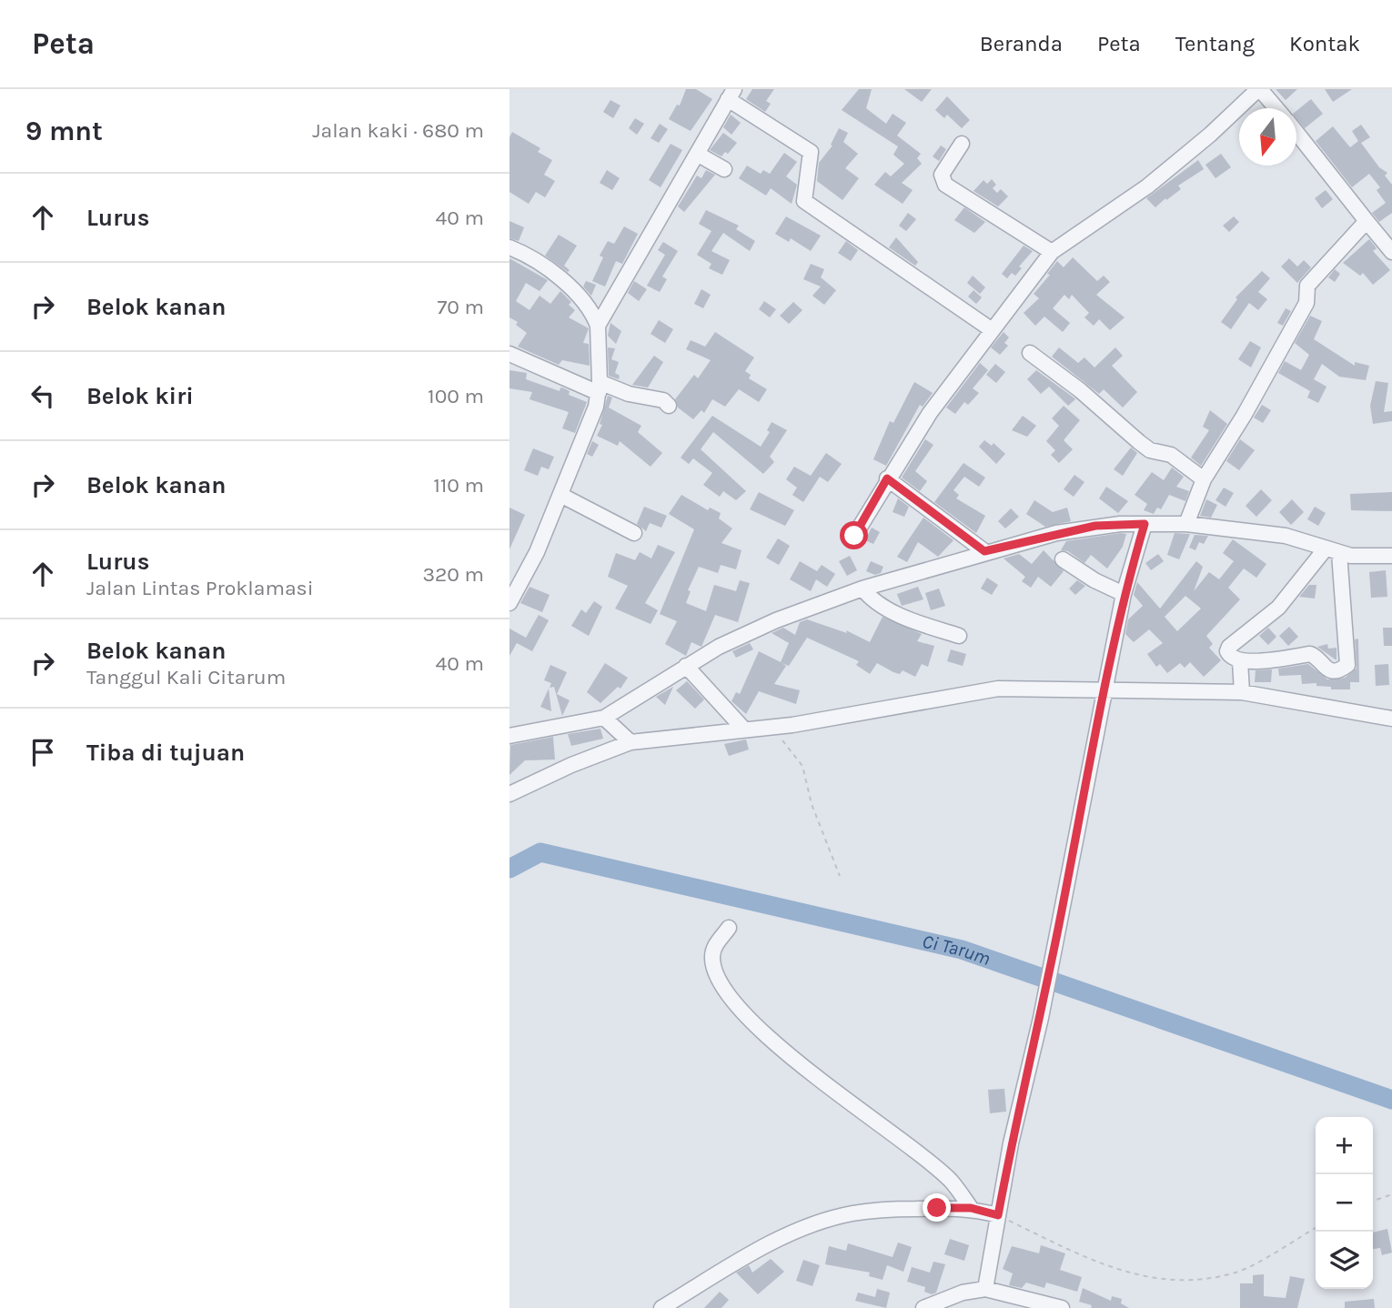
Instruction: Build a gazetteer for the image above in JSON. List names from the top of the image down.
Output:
{
  "water": ["Ci Tarum"],
  "north": "bottom",
  "page": {
    "header": "Peta",
    "nav": [
      "Beranda",
      "Peta",
      "Tentang",
      "Kontak"
    ],
    "heading": ["9 mnt", "Jalan kaki · 680 m"],
    "list": [
      ["Lurus", "40 m"],
      ["Belok kanan", "70 m"],
      ["Belok kiri", "100 m"],
      ["Belok kanan", "110 m"],
      ["Lurus", "Jalan Lintas Proklamasi", "320 m"],
      ["Belok kanan", "Tanggul Kali Citarum", "40 m"],
      "Tiba di tujuan"
    ],
    "map_buttons": ["+", "−"]
  }
}
